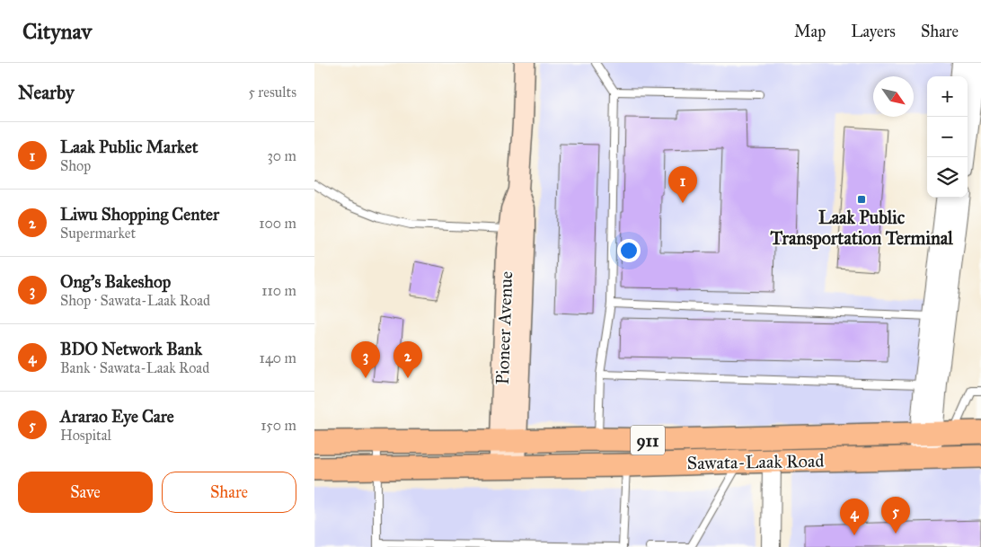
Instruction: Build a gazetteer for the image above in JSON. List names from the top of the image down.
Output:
{
  "streets": {
    "main road": ["Pioneer Avenue", "911", "Sawata-Laak Road"]
  },
  "crossings": [
    ["Pioneer Avenue", "Sawata-Laak Road"]
  ],
  "places": {
    "transit": ["Laak Public Transportation Terminal"]
  },
  "north": "bottom right",
  "page": {
    "header": "Citynav",
    "nav": ["Map", "Layers", "Share"],
    "heading": ["Nearby", "5 results"],
    "map_buttons": ["+", "−"],
    "list": [
      {
        "mark": "1",
        "name": "Laak Public Market",
        "note": "Shop",
        "value": "30 m"
      },
      {
        "mark": "2",
        "name": "Liwu Shopping Center",
        "note": "Supermarket",
        "value": "100 m"
      },
      {
        "mark": "3",
        "name": "Ong's Bakeshop",
        "note": "Shop · Sawata-Laak Road",
        "value": "110 m"
      },
      {
        "mark": "4",
        "name": "BDO Network Bank",
        "note": "Bank · Sawata-Laak Road",
        "value": "140 m"
      },
      {
        "mark": "5",
        "name": "Ararao Eye Care",
        "note": "Hospital",
        "value": "150 m"
      }
    ],
    "pins": [
      "1",
      "2",
      "3",
      "5",
      "4"
    ],
    "buttons": ["Save", "Share"]
  }
}
